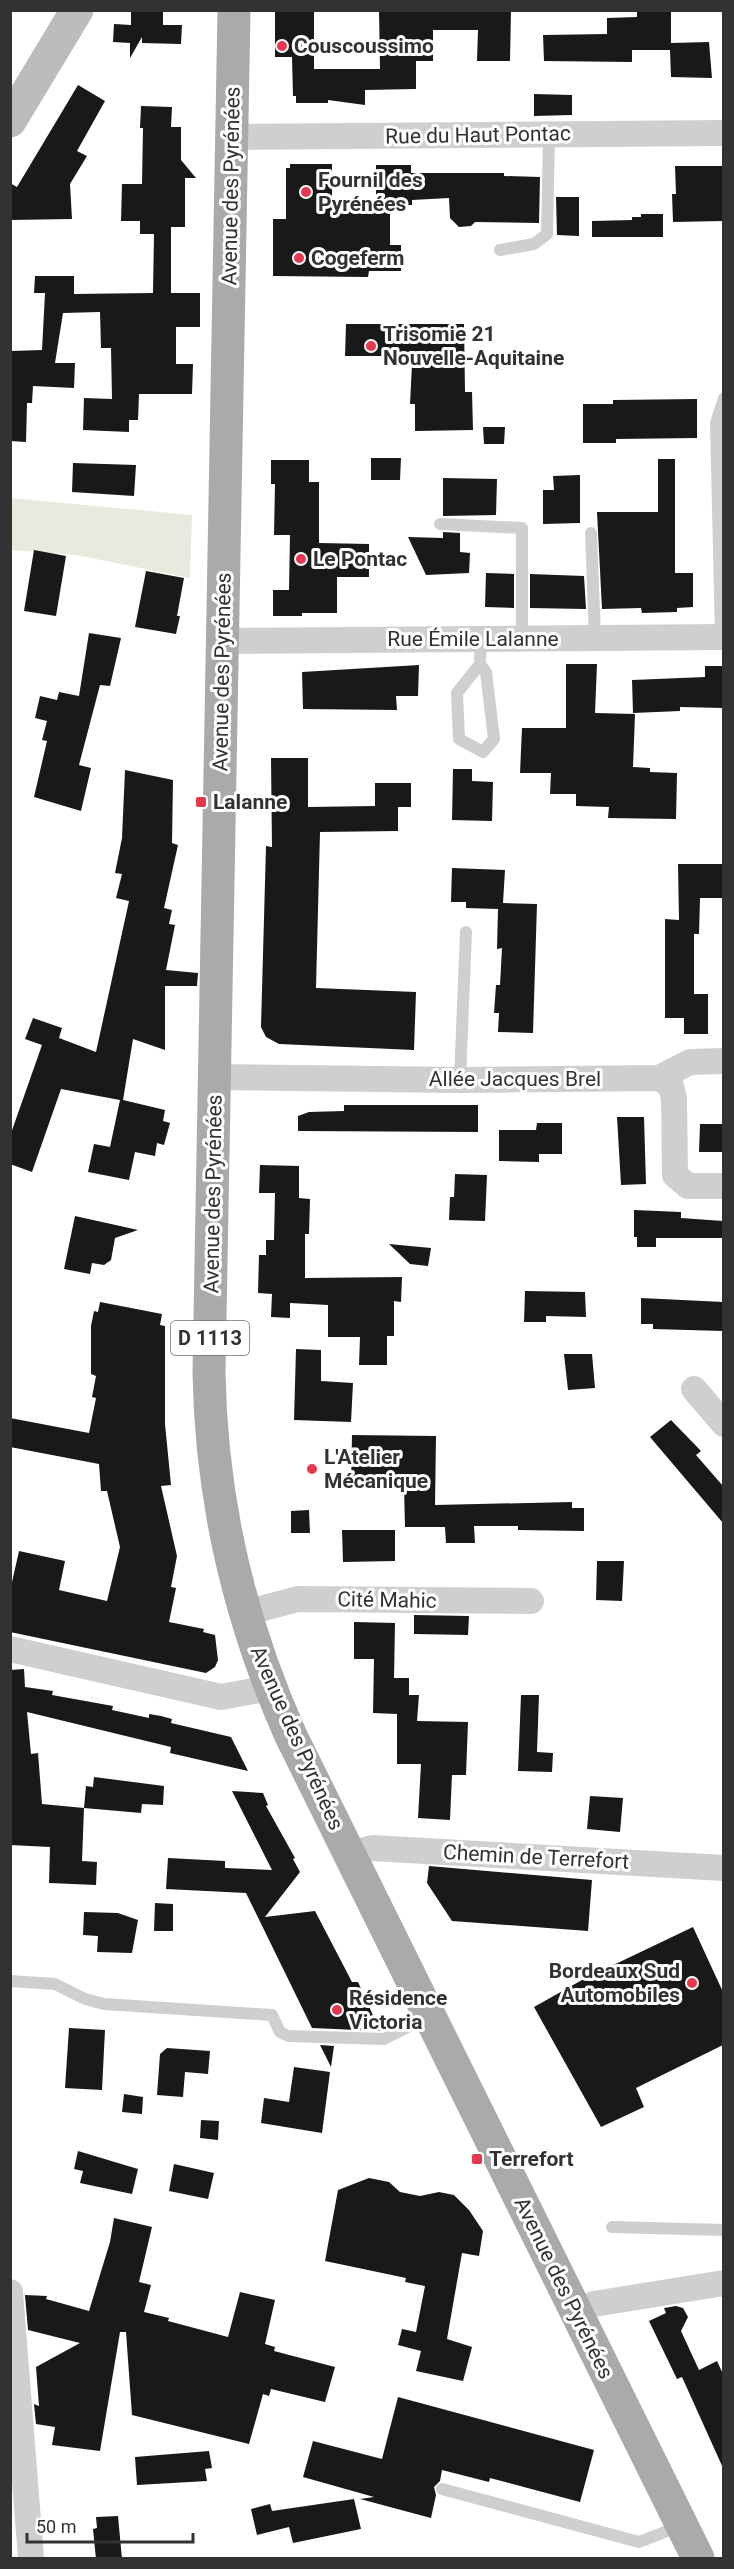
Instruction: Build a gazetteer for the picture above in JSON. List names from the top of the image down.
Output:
{
  "streets": {
    "main road": ["Avenue des Pyrénées", "D 1113"],
    "street": [
      "Rue du Haut Pontac",
      "Rue Émile Lalanne",
      "Allée Jacques Brel",
      "Cité Mahic",
      "Chemin de Terrefort"
    ]
  },
  "crossings": [
    ["Rue du Haut Pontac", "Avenue des Pyrénées"],
    ["Avenue des Pyrénées", "Rue Émile Lalanne"],
    ["Avenue des Pyrénées", "Allée Jacques Brel"],
    ["Avenue des Pyrénées", "Cité Mahic"],
    ["Avenue des Pyrénées", "Chemin de Terrefort"]
  ],
  "places": {
    "other": [
      "Couscoussimo",
      "Fournil des Pyrénées",
      "Cogeferm",
      "Trisomie 21 Nouvelle-Aquitaine",
      "Le Pontac",
      "L'Atelier Mécanique",
      "Bordeaux Sud Automobiles",
      "Résidence Victoria"
    ],
    "transit": ["Lalanne", "Terrefort"]
  },
  "scale_bar": "50 m"
}
